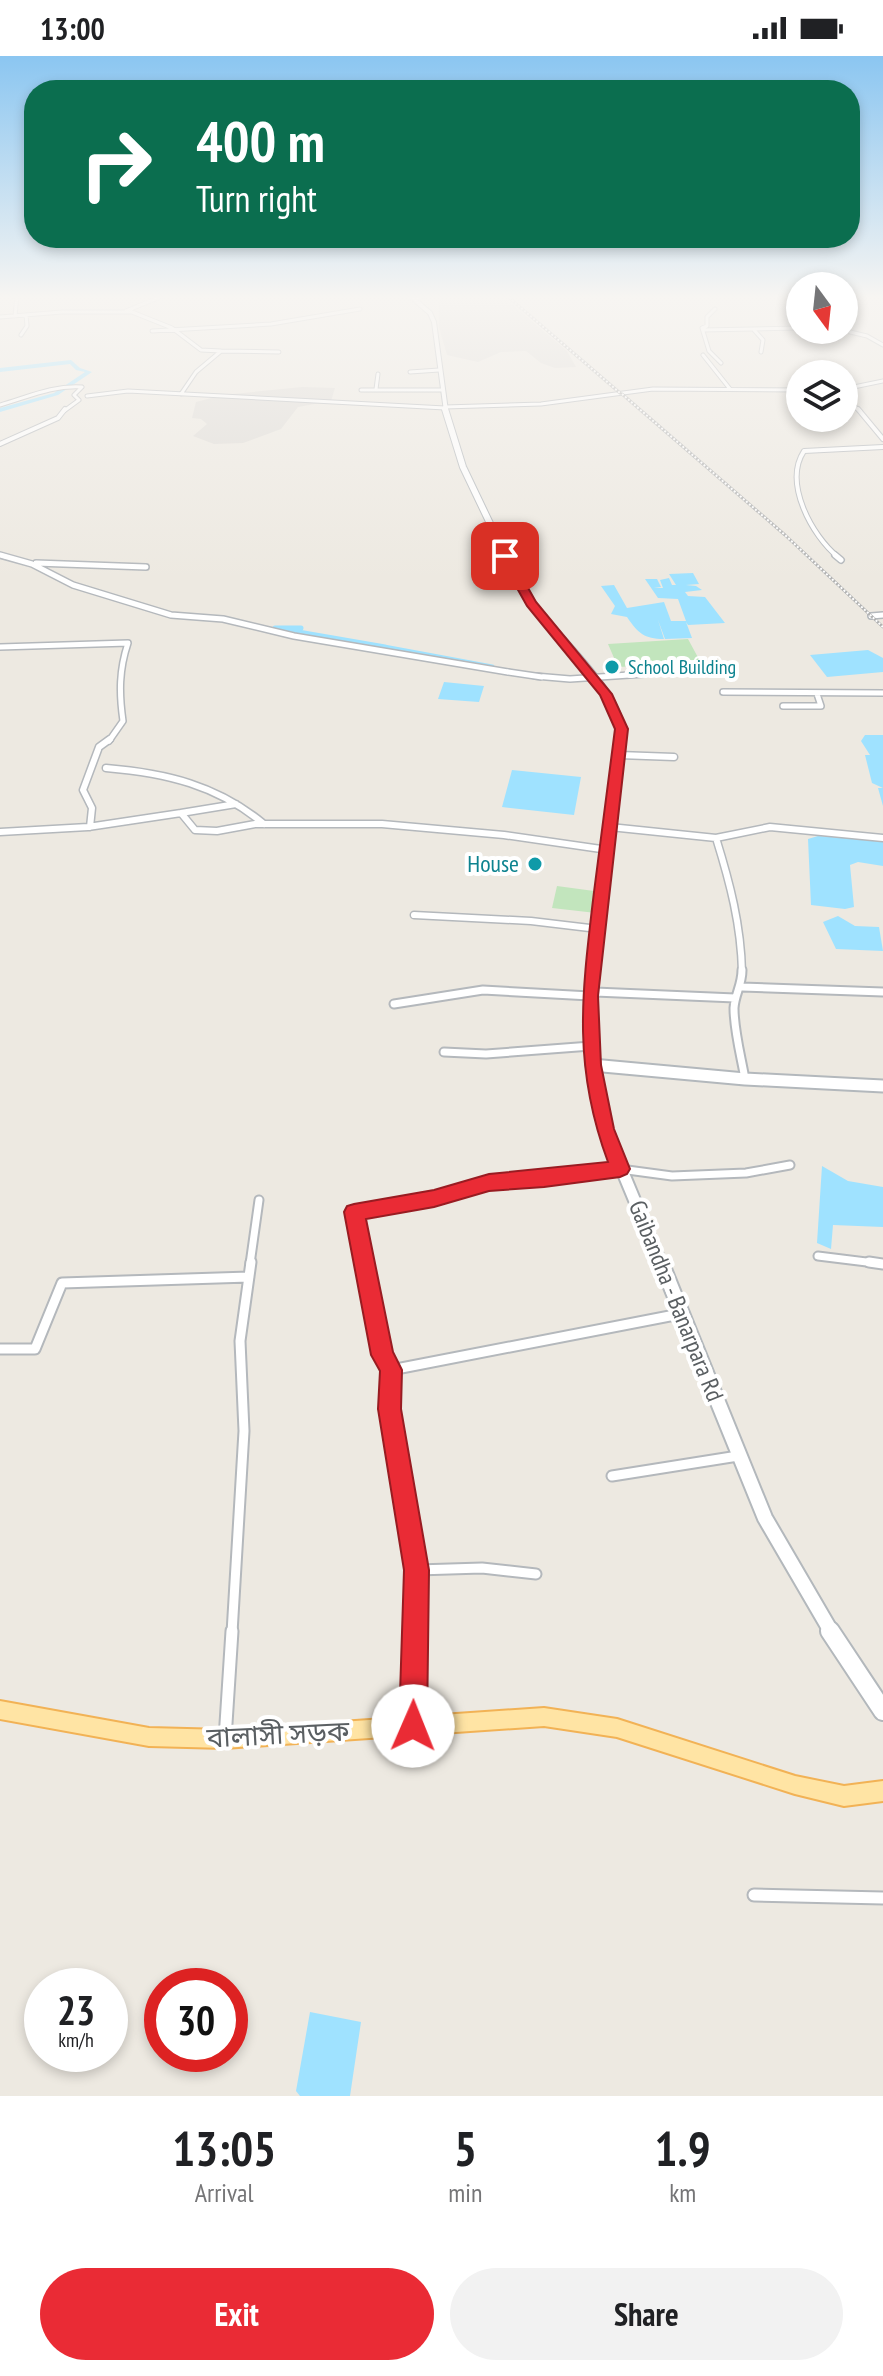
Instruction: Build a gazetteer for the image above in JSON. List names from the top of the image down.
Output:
{
  "streets": {
    "main road": ["Gaibandha - Banarpara Rd", "বালাসী সড়ক"]
  },
  "places": ["School Building", "House"],
  "north": "bottom",
  "page": {
    "status": "13:00",
    "turn": ["400 m", "Turn right"],
    "speed": "23 km/h",
    "limit": "30",
    "eta": [
      "13:05",
      "Arrival",
      "5",
      "min",
      "1.9",
      "km"
    ],
    "buttons": ["Exit", "Share"]
  }
}
